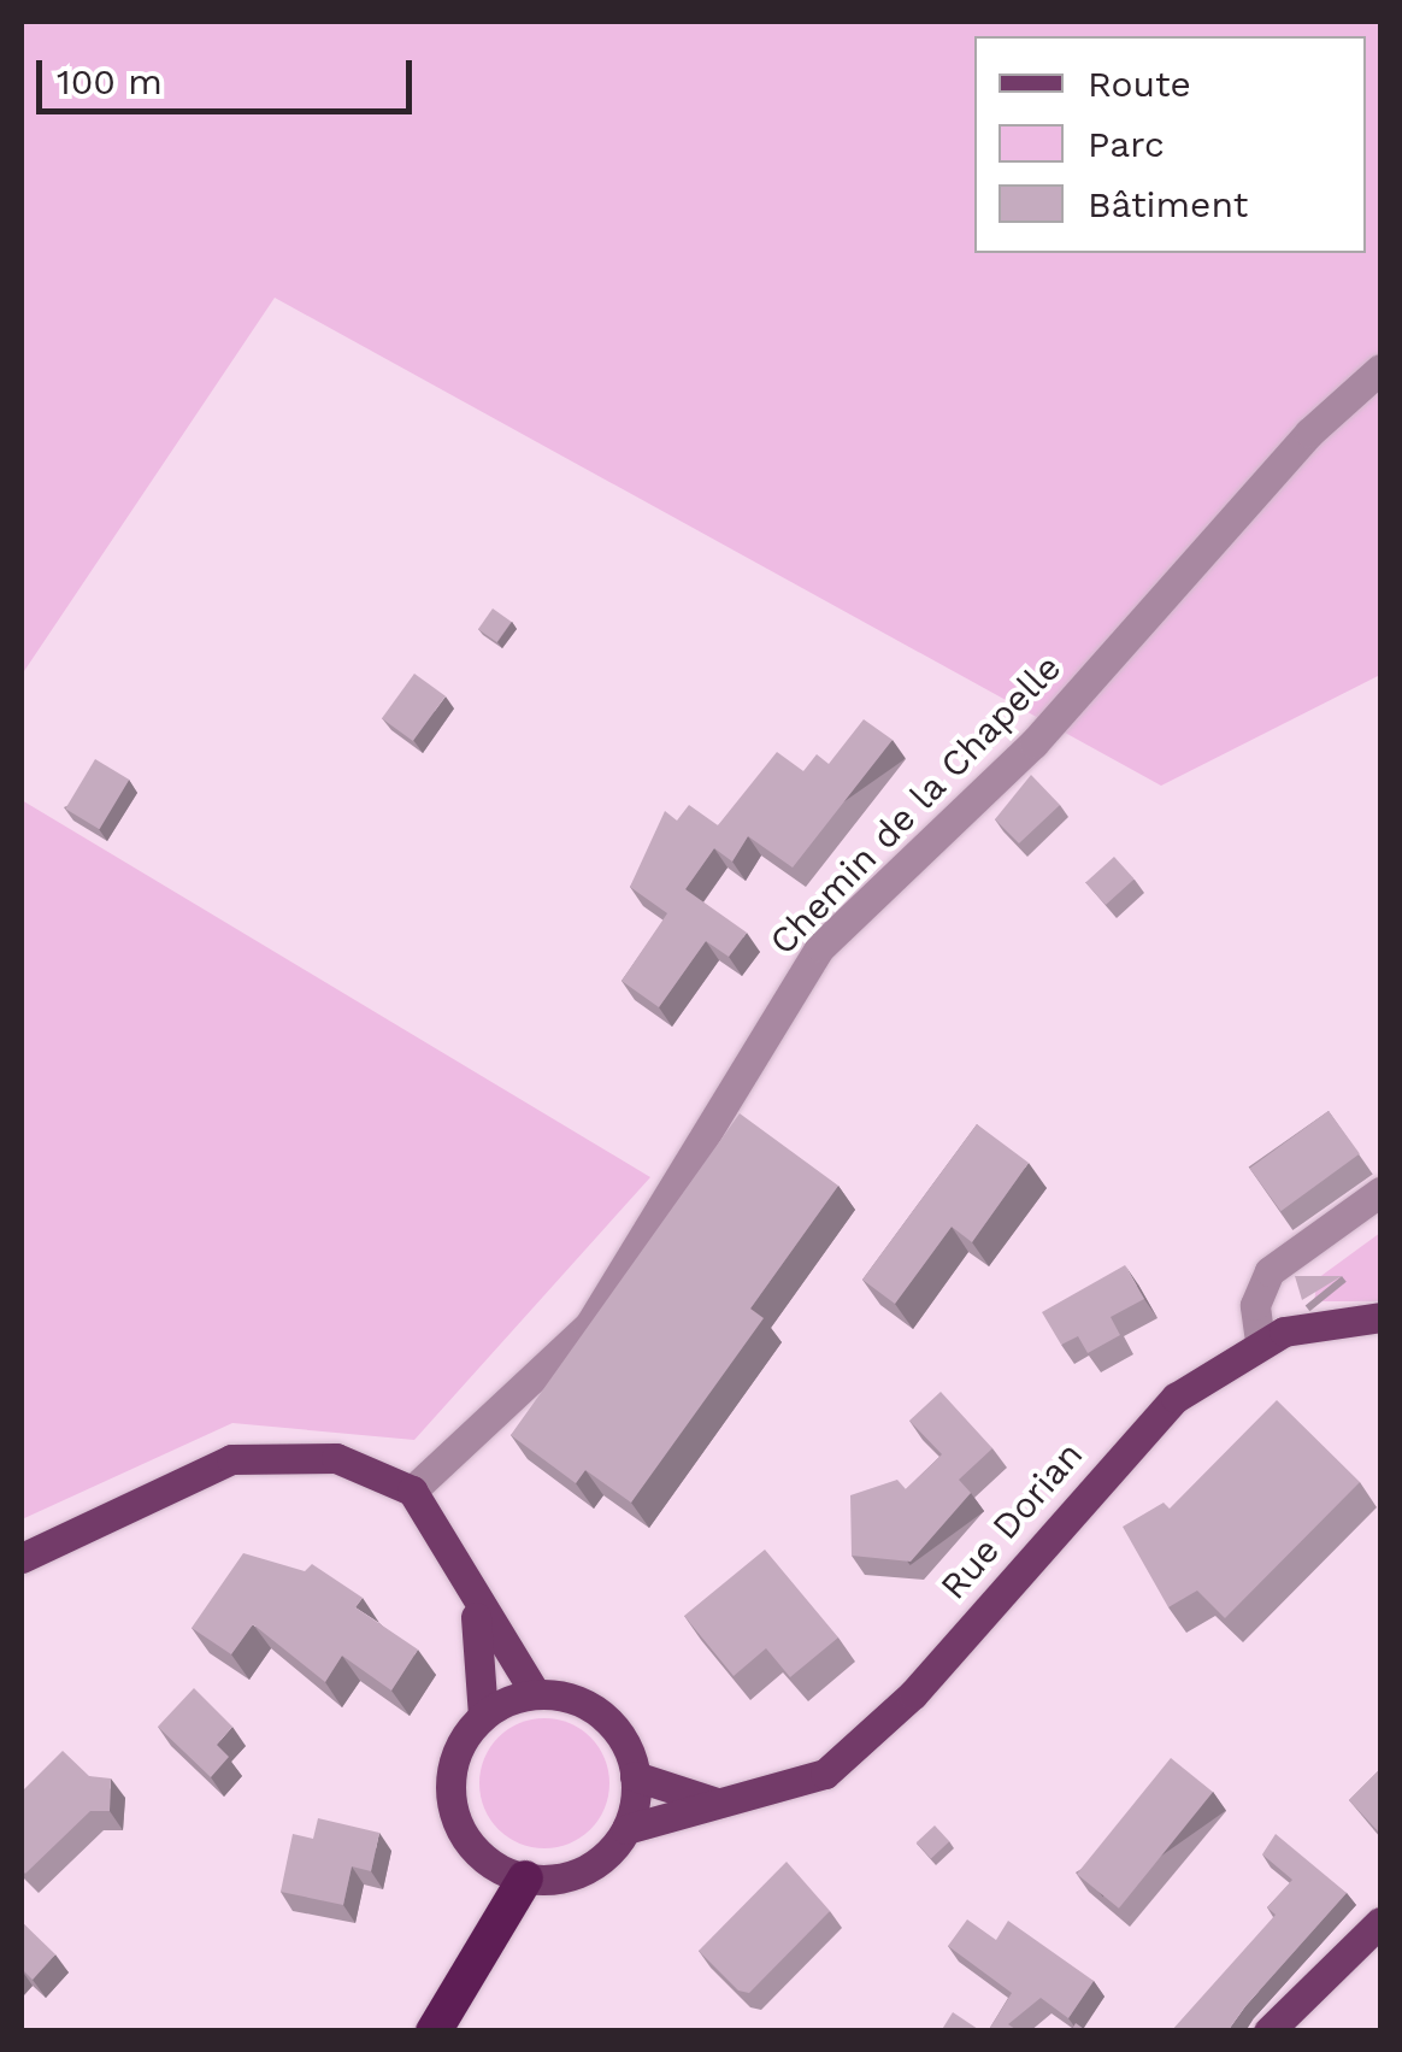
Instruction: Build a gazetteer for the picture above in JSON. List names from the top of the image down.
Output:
{
  "streets": {
    "main road": ["Rue Dorian"],
    "street": ["Chemin de la Chapelle"]
  },
  "legend": ["Route", "Parc", "Bâtiment"],
  "scale_bar": "100 m"
}
